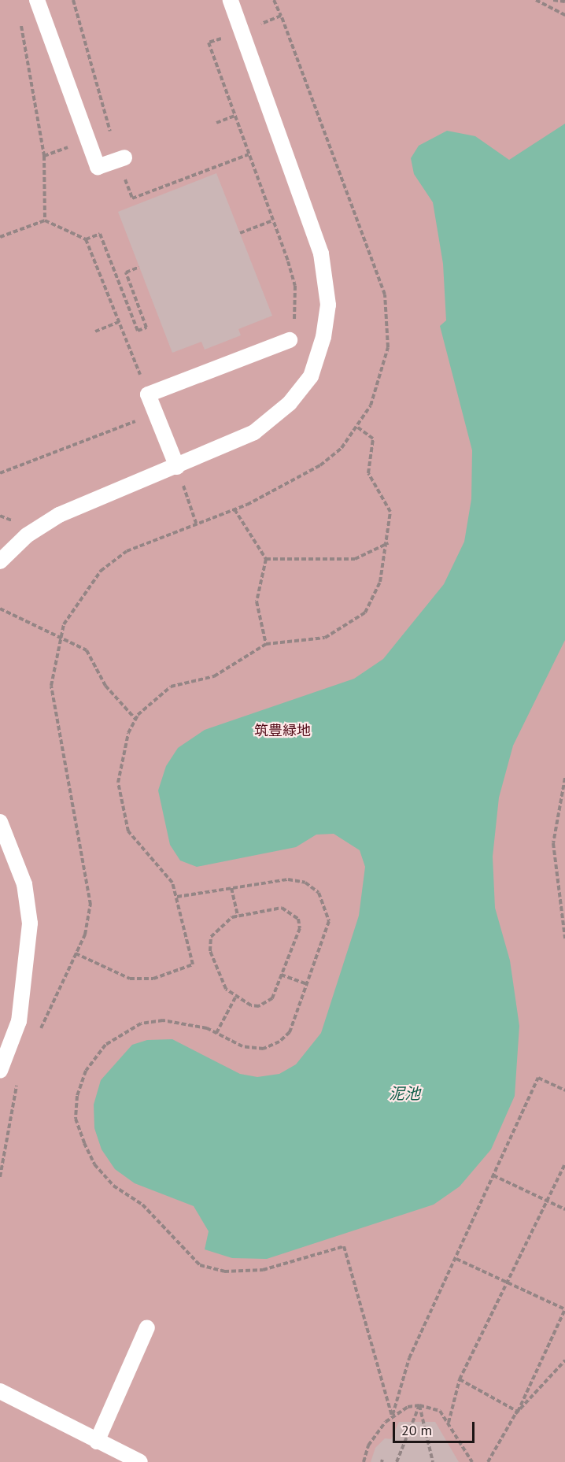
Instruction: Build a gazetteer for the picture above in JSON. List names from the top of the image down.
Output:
{
  "water": ["泥池"],
  "parks": ["筑豊緑地"],
  "scale_bar": "20 m"
}
